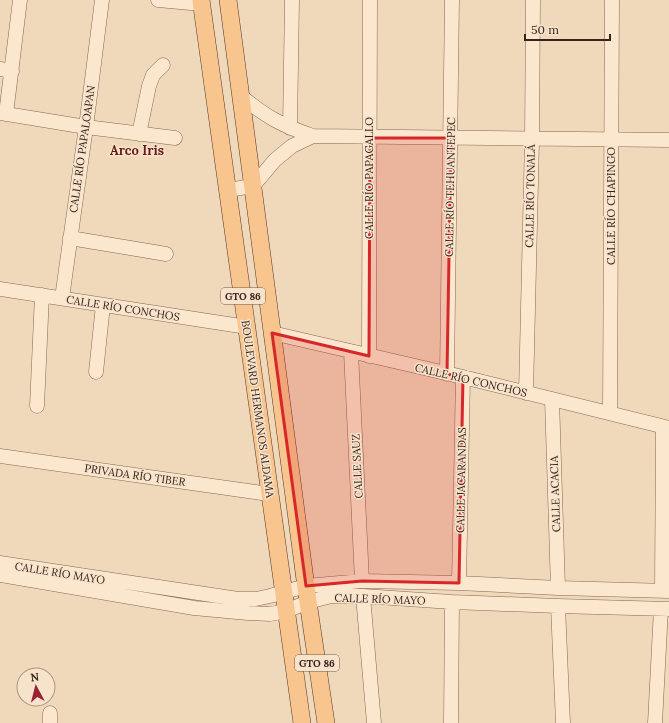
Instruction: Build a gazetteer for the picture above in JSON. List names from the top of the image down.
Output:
{
  "streets": {
    "main road": ["GTO 86", "BOULEVARD HERMANOS ALDAMA"],
    "street": [
      "CALLE RÍO PAPALOAPAN",
      "CALLE RÍO PAPAGALLO",
      "CALLE RÍO TEHUANTEPEC",
      "CALLE RÍO TONALÁ",
      "CALLE RÍO CHAPINGO",
      "CALLE RÍO CONCHOS",
      "CALLE SAUZ",
      "PRIVADA RÍO TIBER",
      "CALLE JACARANDAS",
      "CALLE ACACIA",
      "CALLE RÍO MAYO"
    ]
  },
  "crossings": [
    ["CALLE RÍO PAPALOAPAN", "CALLE RÍO CONCHOS"],
    ["CALLE RÍO PAPAGALLO", "CALLE RÍO CONCHOS"],
    ["CALLE RÍO TEHUANTEPEC", "CALLE RÍO CONCHOS"],
    ["CALLE RÍO TONALÁ", "CALLE RÍO CONCHOS"],
    ["CALLE RÍO CHAPINGO", "CALLE RÍO CONCHOS"],
    ["GTO 86", "CALLE RÍO CONCHOS"],
    ["GTO 86", "CALLE RÍO MAYO"],
    ["CALLE RÍO CONCHOS", "BOULEVARD HERMANOS ALDAMA"],
    ["CALLE RÍO CONCHOS", "CALLE SAUZ"],
    ["CALLE RÍO CONCHOS", "CALLE JACARANDAS"],
    ["CALLE RÍO CONCHOS", "CALLE ACACIA"],
    ["BOULEVARD HERMANOS ALDAMA", "PRIVADA RÍO TIBER"],
    ["BOULEVARD HERMANOS ALDAMA", "CALLE RÍO MAYO"],
    ["CALLE SAUZ", "CALLE RÍO MAYO"],
    ["CALLE JACARANDAS", "CALLE RÍO MAYO"],
    ["CALLE ACACIA", "CALLE RÍO MAYO"]
  ],
  "districts": ["Arco Iris"],
  "scale_bar": "50 m",
  "north": "top"
}
